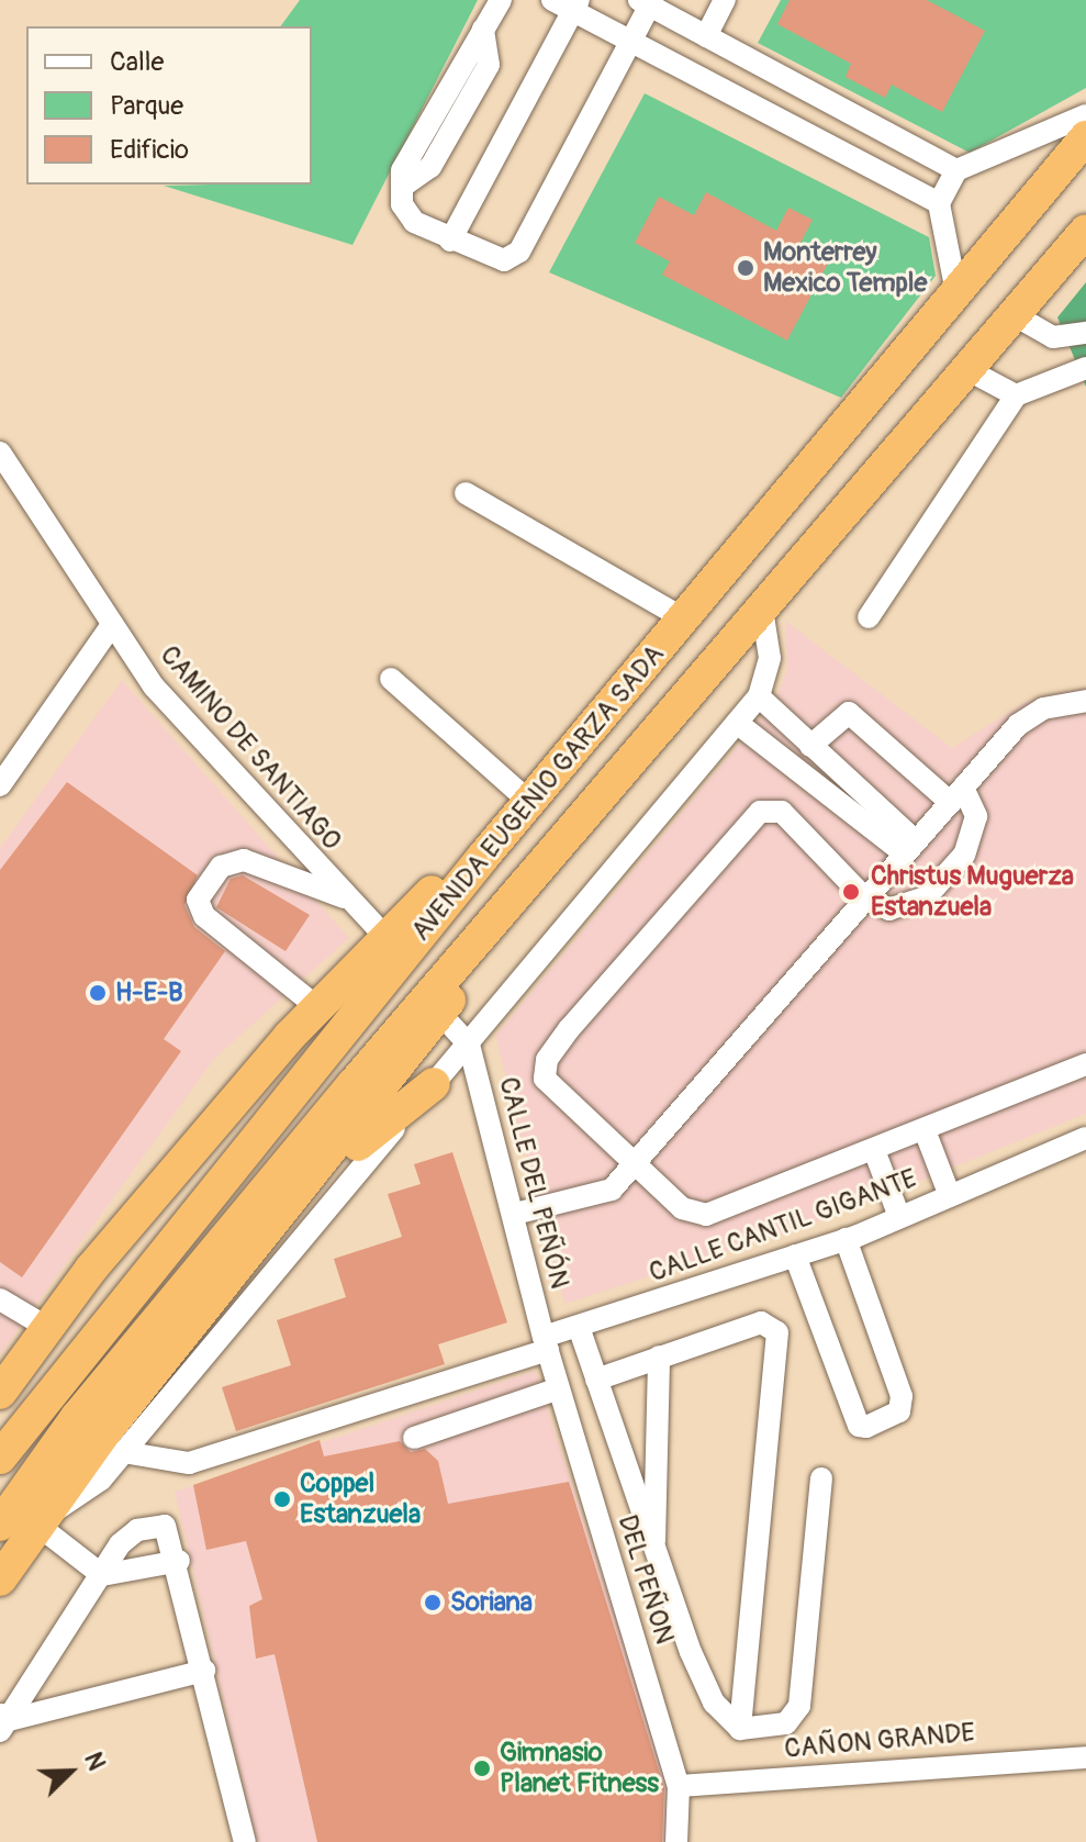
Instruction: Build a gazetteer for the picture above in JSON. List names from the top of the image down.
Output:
{
  "streets": {
    "highway": ["AVENIDA EUGENIO GARZA SADA"],
    "street": [
      "CAMINO DE SANTIAGO",
      "CALLE DEL PEÑÓN",
      "CALLE CANTIL GIGANTE",
      "DEL PEÑON",
      "CAÑON GRANDE"
    ]
  },
  "crossings": [
    ["CALLE DEL PEÑÓN", "CALLE CANTIL GIGANTE"],
    ["CALLE DEL PEÑÓN", "DEL PEÑON"],
    ["CALLE CANTIL GIGANTE", "DEL PEÑON"],
    ["DEL PEÑON", "CAÑON GRANDE"]
  ],
  "places": [
    "Monterrey Mexico Temple",
    "Christus Muguerza Estanzuela",
    "H-E-B",
    "Coppel Estanzuela",
    "Soriana",
    "Gimnasio Planet Fitness"
  ],
  "legend": ["Calle", "Parque", "Edificio"],
  "north": "top right"
}
